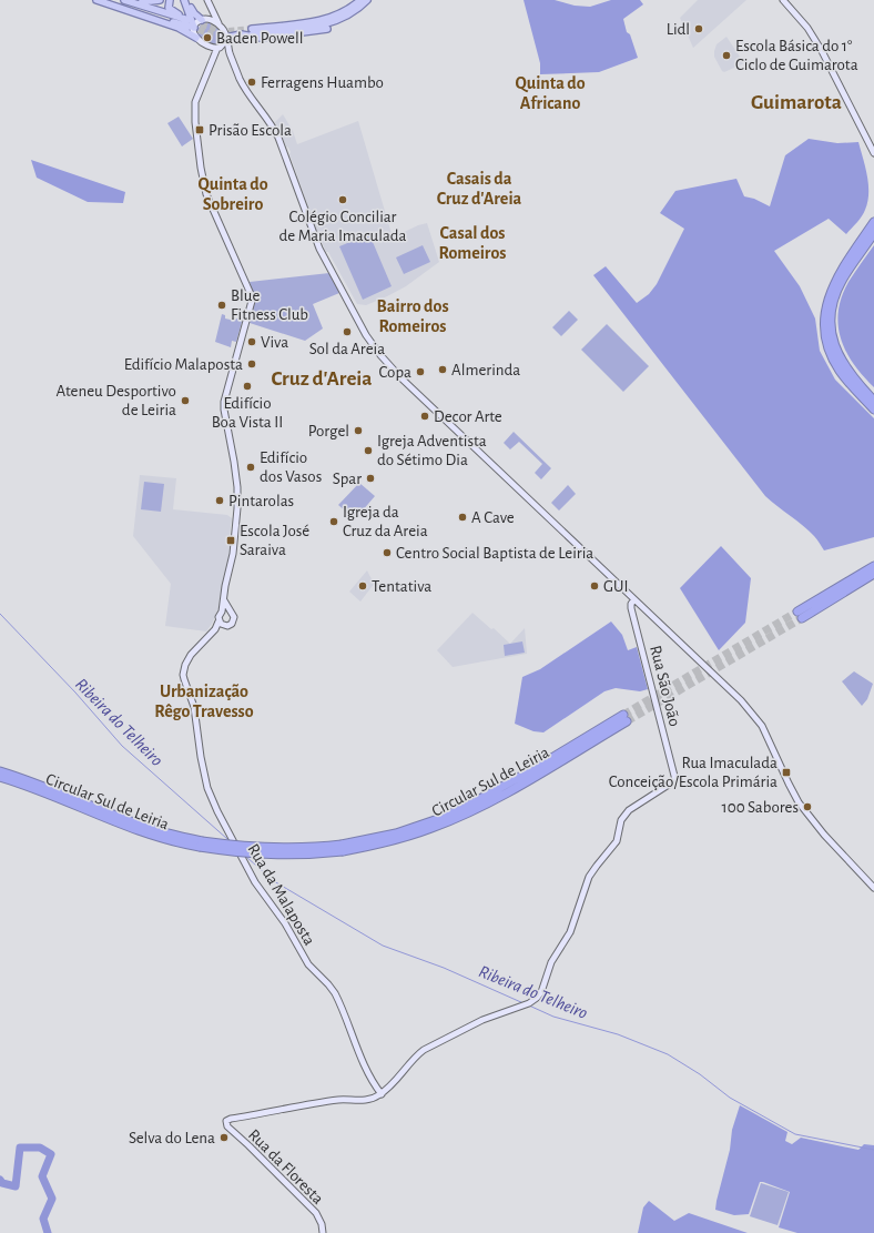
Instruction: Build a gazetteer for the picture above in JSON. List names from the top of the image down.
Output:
{
  "streets": {
    "highway": ["Circular Sul de Leiria"],
    "street": ["Rua São João", "Rua da Malaposta", "Rua da Floresta"]
  },
  "crossings": [
    ["Rua São João", "Rua da Malaposta"],
    ["Rua São João", "Rua da Floresta"],
    ["Rua da Malaposta", "Rua da Floresta"]
  ],
  "districts": [
    "Quinta do Africano",
    "Guimarota",
    "Casais da Cruz d'Areia",
    "Quinta do Sobreiro",
    "Casal dos Romeiros",
    "Bairro dos Romeiros",
    "Cruz d'Areia",
    "Urbanização Rêgo Travesso"
  ],
  "water": ["Ribeira do Telheiro"],
  "places": {
    "other": [
      "Lidl",
      "Baden Powell",
      "Escola Básica do 1° Ciclo de Guimarota",
      "Ferragens Huambo",
      "Colégio Conciliar de Maria Imaculada",
      "Blue Fitness Club",
      "Sol da Areia",
      "Viva",
      "Edifício Malaposta",
      "Almerinda",
      "Copa",
      "Edifício Boa Vista II",
      "Ateneu Desportivo de Leiria",
      "Decor Arte",
      "Porgel",
      "Igreja Adventista do Sétimo Dia",
      "Edifício dos Vasos",
      "Spar",
      "Pintarolas",
      "A Cave",
      "Igreja da Cruz da Areia",
      "Centro Social Baptista de Leiria",
      "Tentativa",
      "GUI",
      "100 Sabores",
      "Selva do Lena"
    ],
    "transit": ["Prisão Escola", "Escola José Saraiva", "Rua Imaculada Conceição/Escola Primária"]
  }
}
